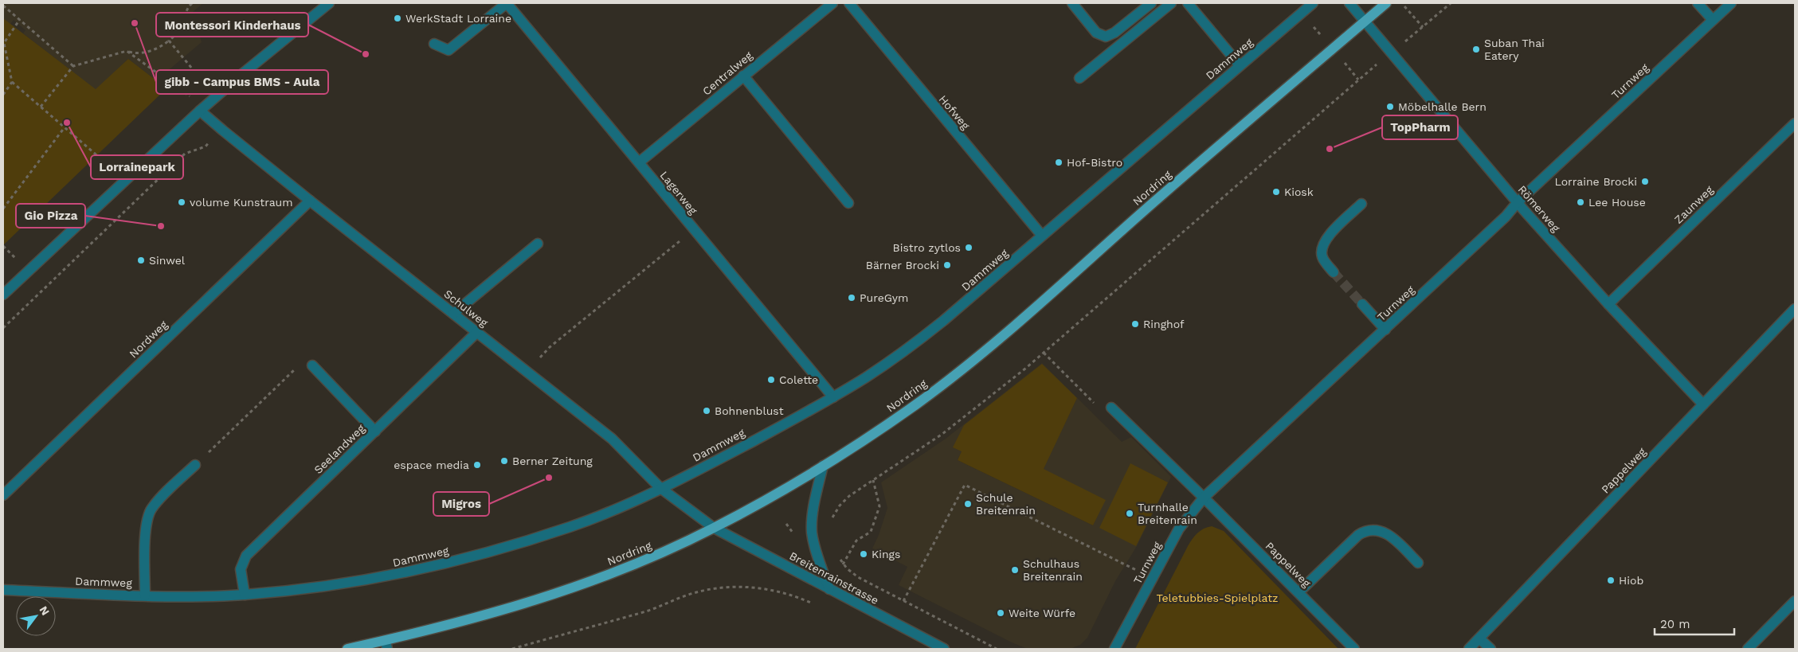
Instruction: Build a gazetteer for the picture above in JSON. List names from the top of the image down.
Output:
{
  "streets": {
    "main road": ["Nordring"],
    "street": [
      "Dammweg",
      "Centralweg",
      "Turnweg",
      "Hofweg",
      "Lagerweg",
      "Zaunweg",
      "Römerweg",
      "Schulweg",
      "Nordweg",
      "Seelandweg",
      "Pappelweg",
      "Breitenrainstrasse"
    ]
  },
  "crossings": [
    ["Dammweg", "Hofweg"],
    ["Dammweg", "Lagerweg"],
    ["Dammweg", "Schulweg"],
    ["Dammweg", "Seelandweg"],
    ["Centralweg", "Lagerweg"],
    ["Turnweg", "Römerweg"],
    ["Turnweg", "Pappelweg"],
    ["Nordring", "Römerweg"],
    ["Nordring", "Schulweg"],
    ["Nordring", "Breitenrainstrasse"],
    ["Zaunweg", "Römerweg"],
    ["Römerweg", "Pappelweg"],
    ["Schulweg", "Nordweg"],
    ["Schulweg", "Seelandweg"],
    ["Schulweg", "Breitenrainstrasse"]
  ],
  "parks": ["Teletubbies-Spielplatz"],
  "places": [
    "WerkStadt Lorraine",
    "gibb - Campus BMS - Aula",
    "Suban Thai Eatery",
    "Montessori Kinderhaus",
    "Möbelhalle Bern",
    "Lorrainepark",
    "TopPharm",
    "Hof-Bistro",
    "Lorraine Brocki",
    "Kiosk",
    "volume Kunstraum",
    "Lee House",
    "Gio Pizza",
    "Bistro zytlos",
    "Sinwel",
    "Bärner Brocki",
    "PureGym",
    "Ringhof",
    "Colette",
    "Bohnenblust",
    "Berner Zeitung",
    "espace media",
    "Migros",
    "Schule Breitenrain",
    "Turnhalle Breitenrain",
    "Kings",
    "Schulhaus Breitenrain",
    "Hiob",
    "Weite Würfe"
  ],
  "scale_bar": "20 m",
  "north": "top right"
}
